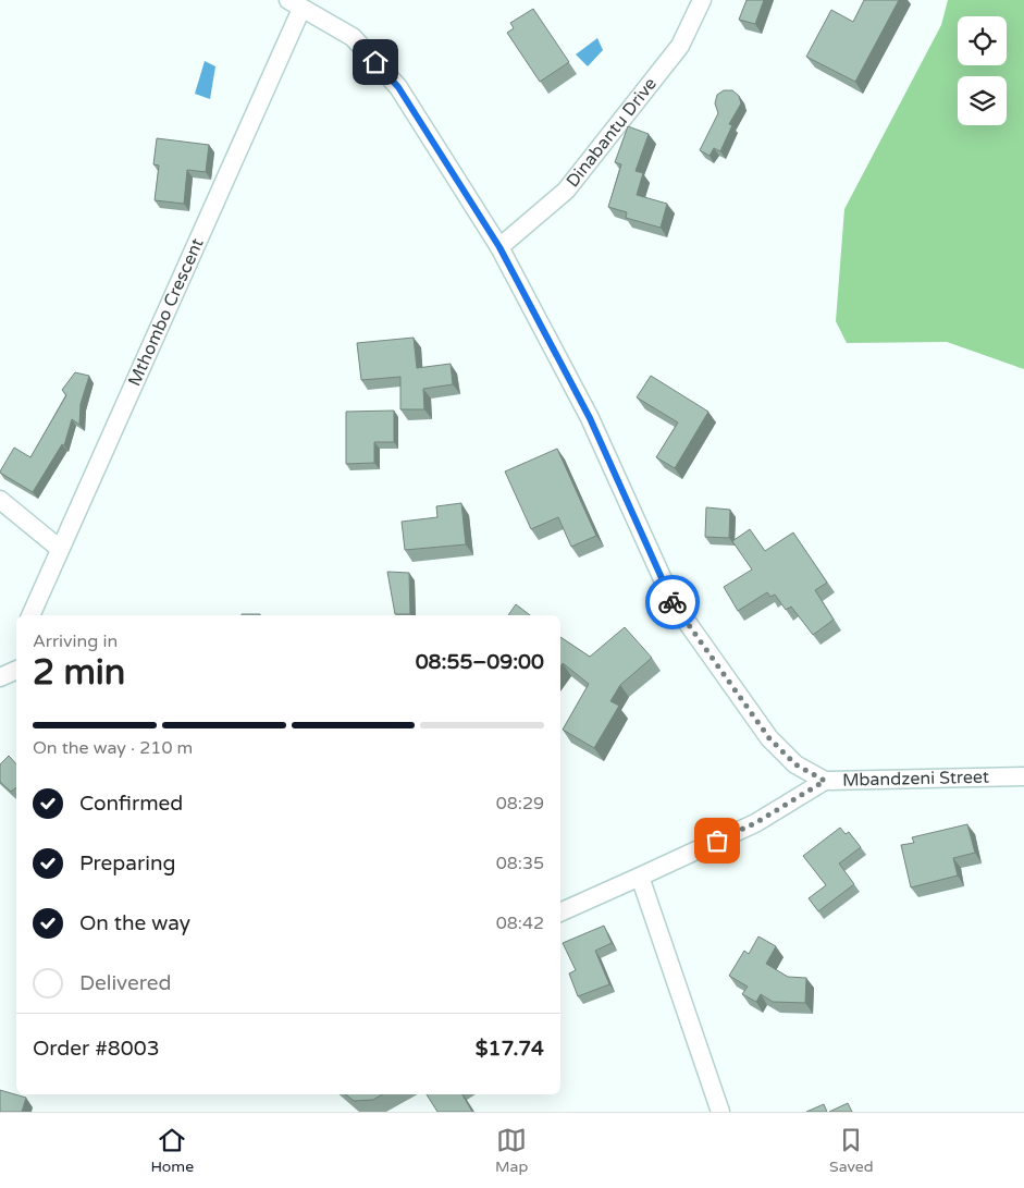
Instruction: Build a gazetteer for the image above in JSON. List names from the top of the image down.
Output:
{
  "streets": {
    "street": ["Dinabantu Drive", "Mthombo Crescent", "Mbandzeni Street"]
  },
  "crossings": [
    ["Dinabantu Drive", "Mbandzeni Street"],
    ["Mthombo Crescent", "Mbandzeni Street"]
  ],
  "page": {
    "heading": ["2 min", "Arriving in", "08:55–09:00"],
    "panel": ["Order #8003", "$17.74"],
    "bar": "On the way · 210 m",
    "list": [
      ["Confirmed", "08:29"],
      ["Preparing", "08:35"],
      ["On the way", "08:42"],
      "Delivered"
    ],
    "tabs": ["Home", "Map", "Saved"]
  }
}
